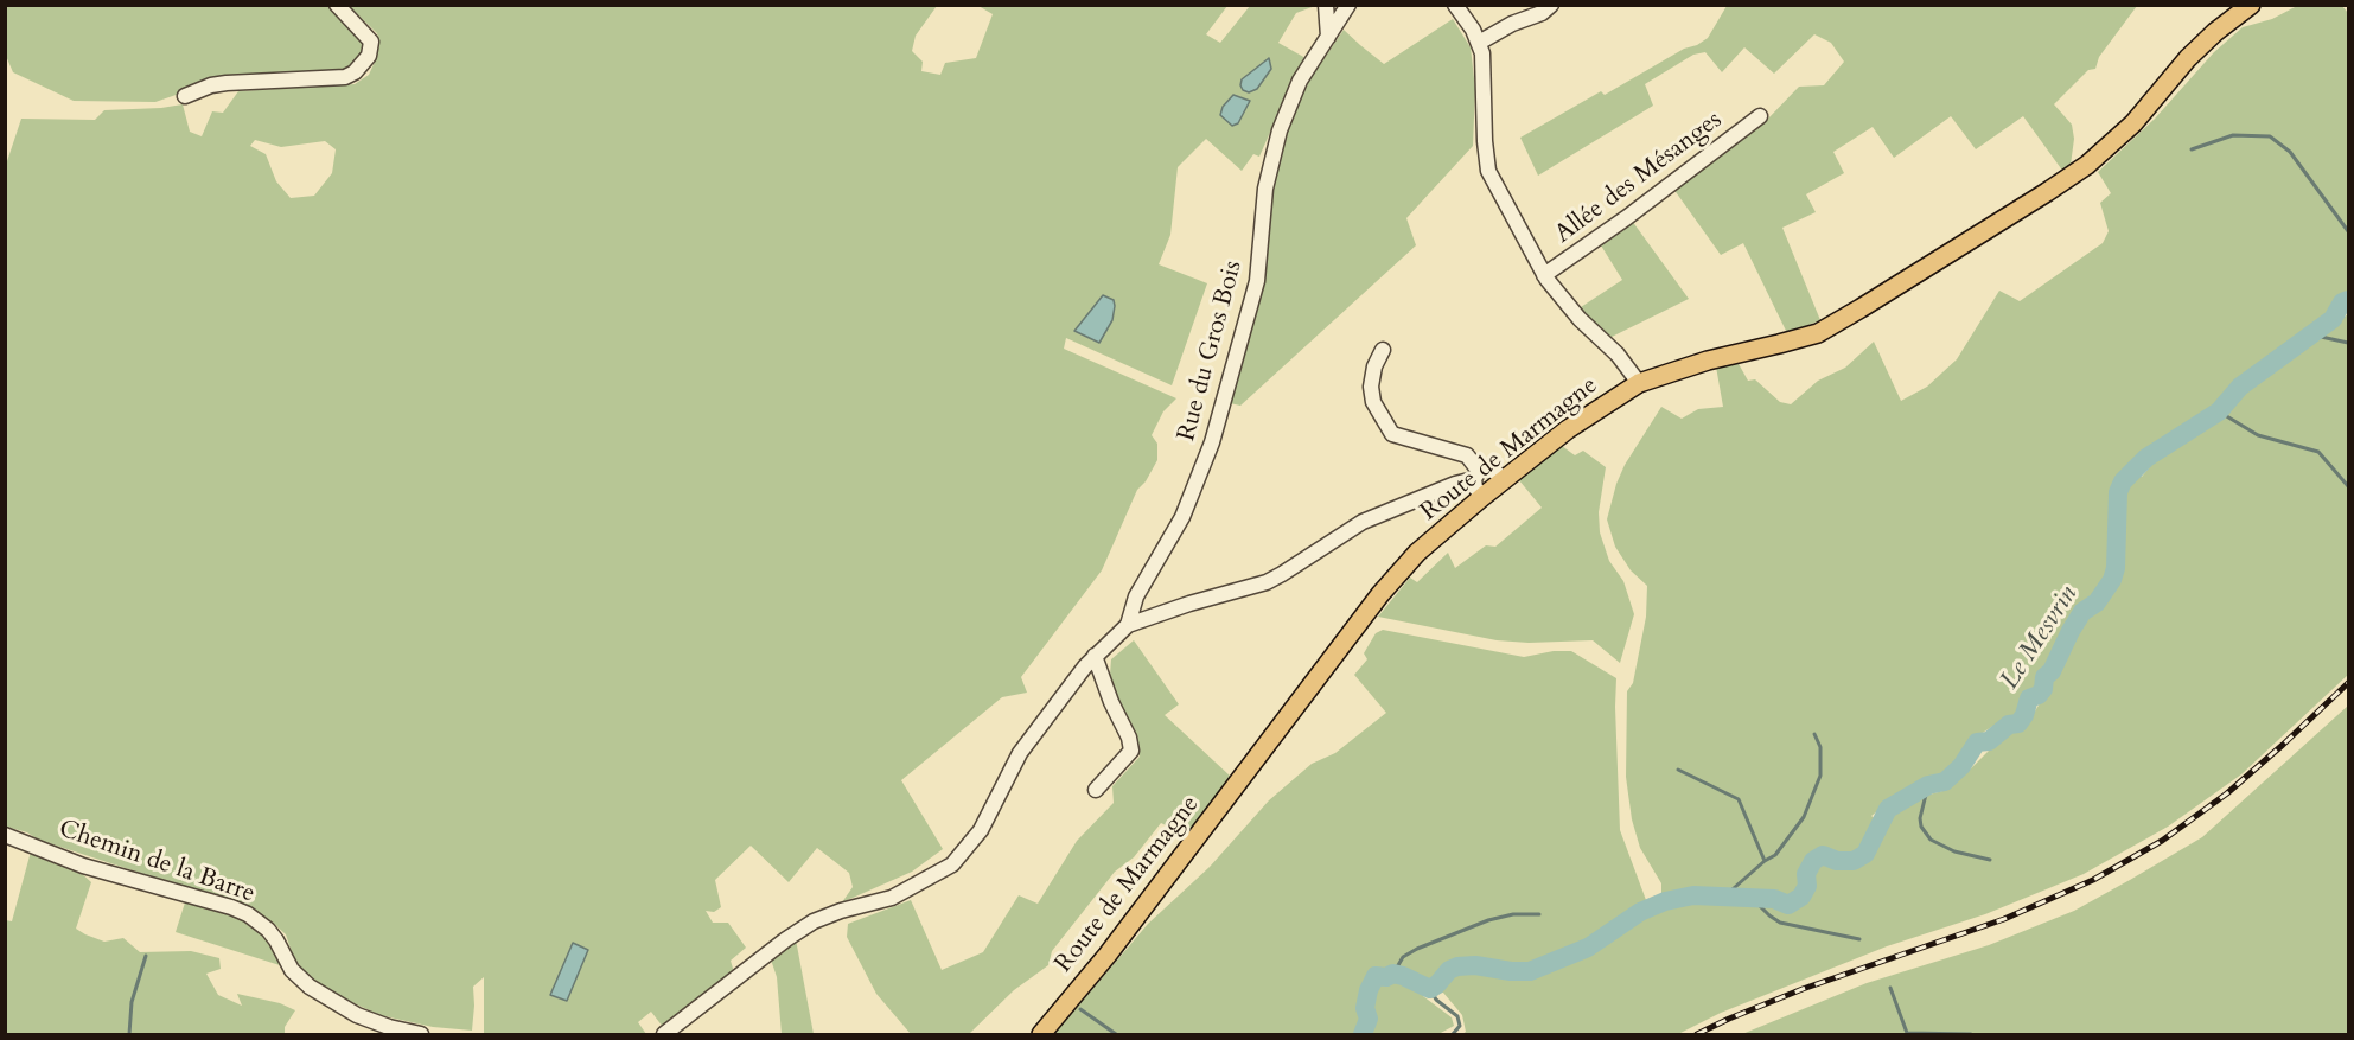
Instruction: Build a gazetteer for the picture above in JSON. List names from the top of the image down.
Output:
{
  "streets": {
    "main road": ["Route de Marmagne"],
    "street": ["Allée des Mésanges", "Rue du Gros Bois", "Chemin de la Barre"]
  },
  "water": ["Le Mesvrin"]
}
